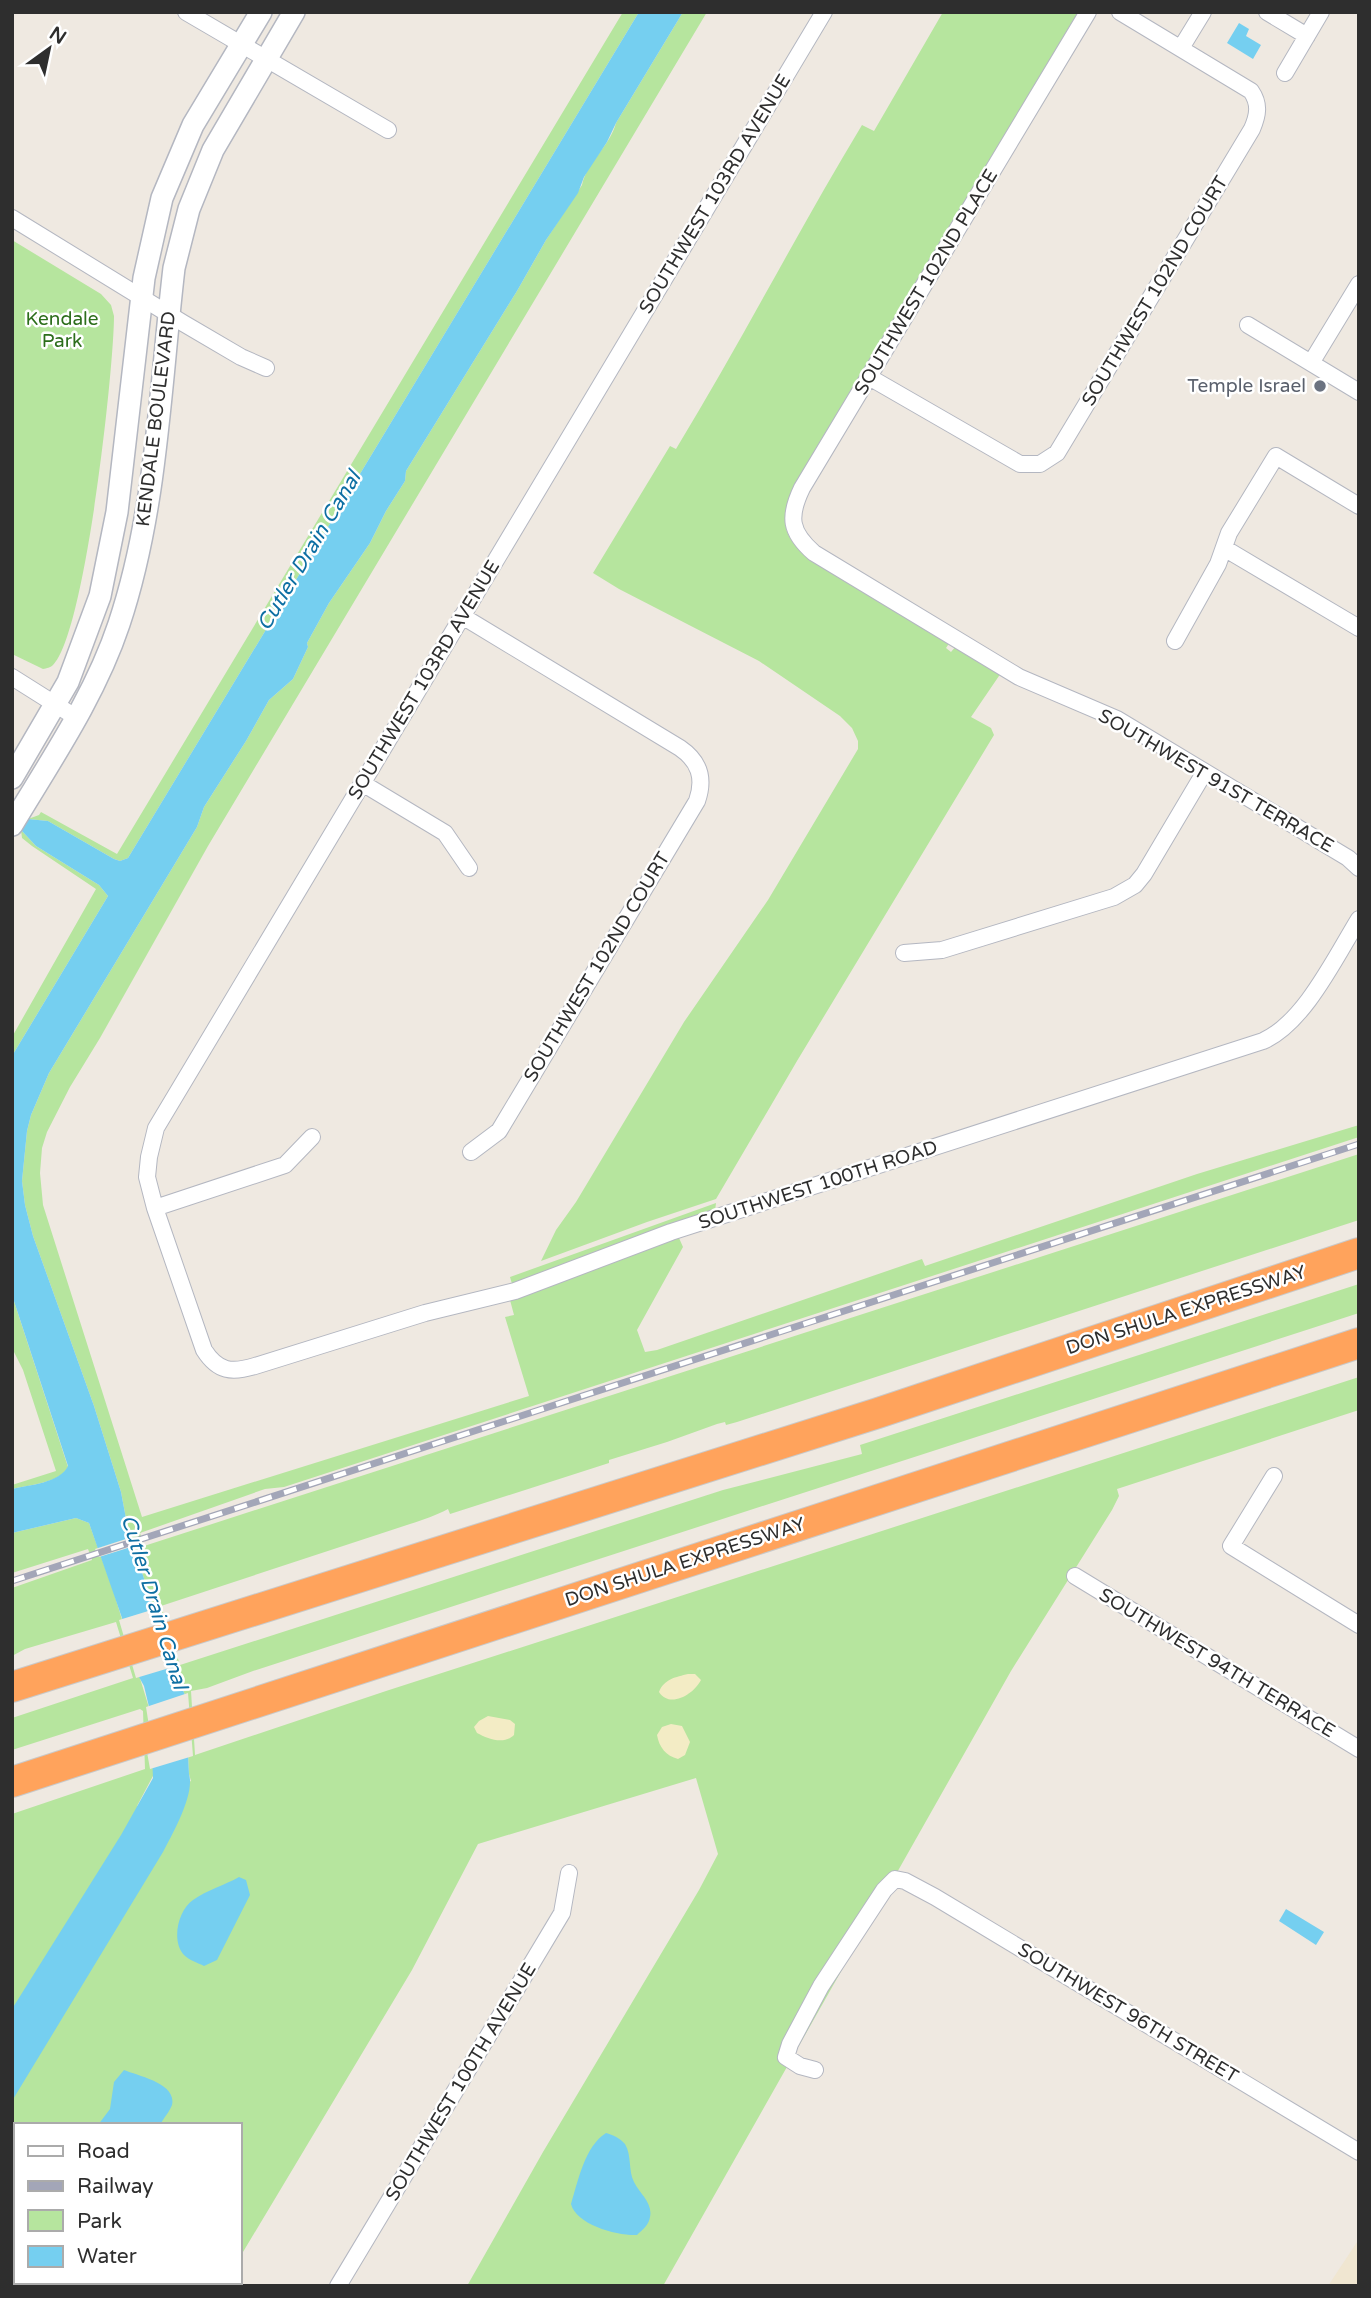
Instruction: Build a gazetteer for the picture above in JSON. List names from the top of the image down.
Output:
{
  "streets": {
    "highway": ["DON SHULA EXPRESSWAY"],
    "street": [
      "SOUTHWEST 103RD AVENUE",
      "SOUTHWEST 102ND PLACE",
      "SOUTHWEST 102ND COURT",
      "KENDALE BOULEVARD",
      "SOUTHWEST 91ST TERRACE",
      "SOUTHWEST 100TH ROAD",
      "SOUTHWEST 94TH TERRACE",
      "SOUTHWEST 96TH STREET",
      "SOUTHWEST 100TH AVENUE"
    ]
  },
  "crossings": [
    ["SOUTHWEST 103RD AVENUE", "SOUTHWEST 102ND COURT"],
    ["SOUTHWEST 103RD AVENUE", "SOUTHWEST 100TH ROAD"],
    ["SOUTHWEST 102ND PLACE", "SOUTHWEST 102ND COURT"],
    ["SOUTHWEST 102ND PLACE", "SOUTHWEST 91ST TERRACE"]
  ],
  "water": ["Cutler Drain Canal"],
  "parks": ["Kendale Park"],
  "places": ["Temple Israel"],
  "legend": [
    "Road",
    "Railway",
    "Park",
    "Water"
  ],
  "north": "top right"
}
